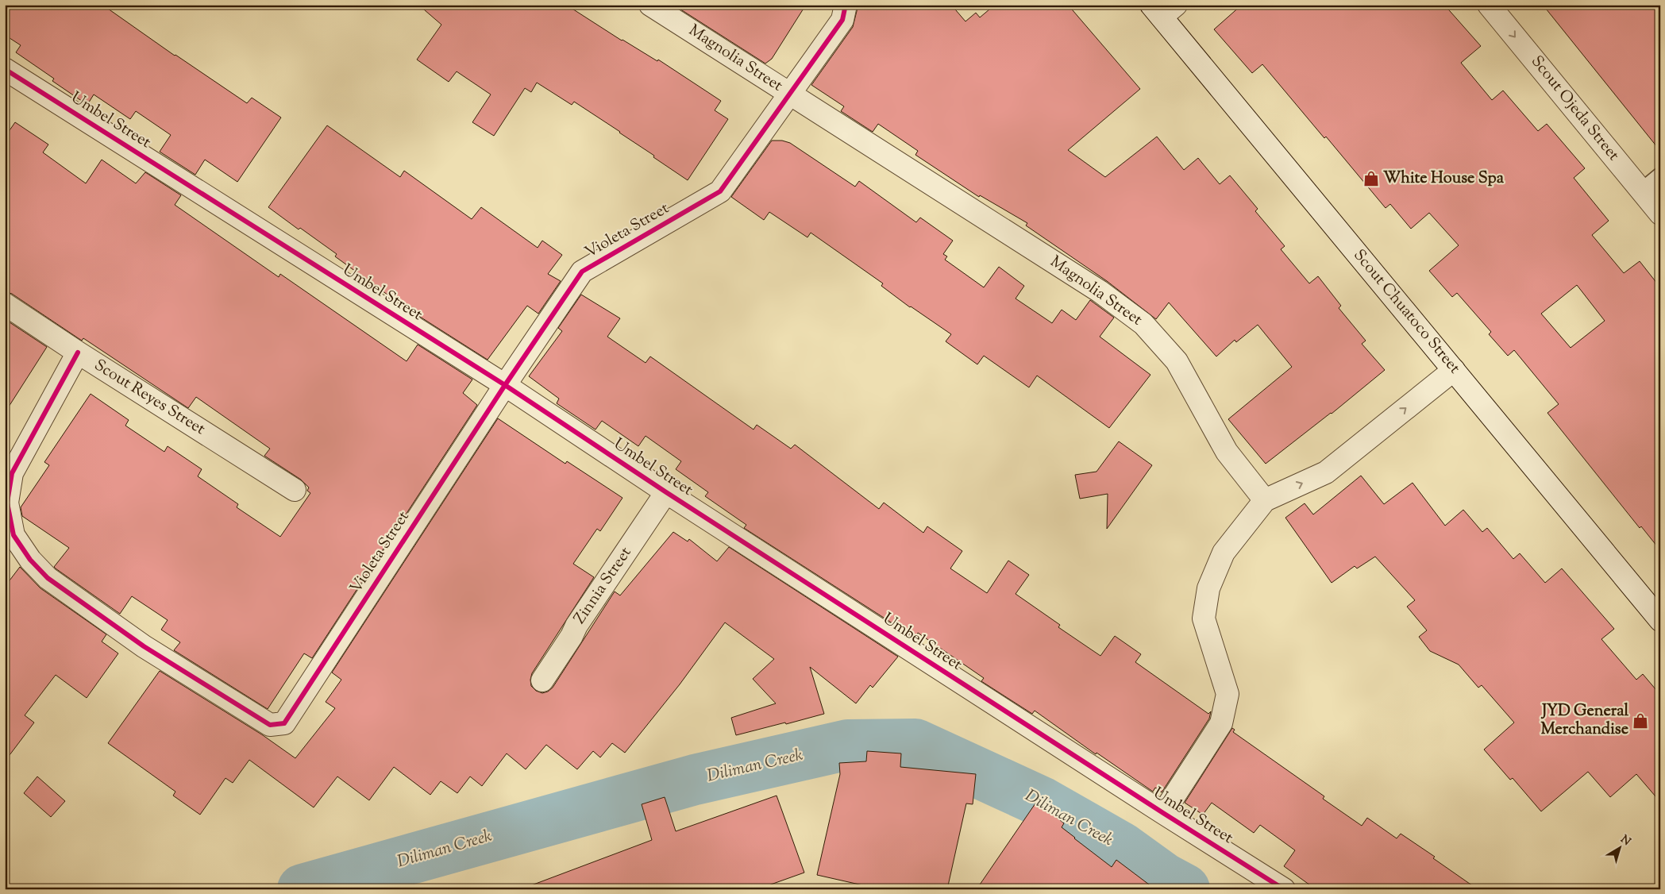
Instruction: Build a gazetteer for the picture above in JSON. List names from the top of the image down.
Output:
{
  "streets": {
    "street": [
      "Magnolia Street",
      "Scout Ojeda Street",
      "Umbel Street",
      "Violeta Street",
      "Scout Chuatoco Street",
      "Scout Reyes Street",
      "Zinnia Street"
    ]
  },
  "crossings": [
    ["Magnolia Street", "Violeta Street"],
    ["Umbel Street", "Violeta Street"],
    ["Umbel Street", "Zinnia Street"],
    ["Violeta Street", "Scout Reyes Street"]
  ],
  "one_way": ["Scout Ojeda Street"],
  "water": ["Diliman Creek"],
  "places": {
    "shop": ["White House Spa", "JYD General Merchandise"]
  },
  "north": "top right"
}
